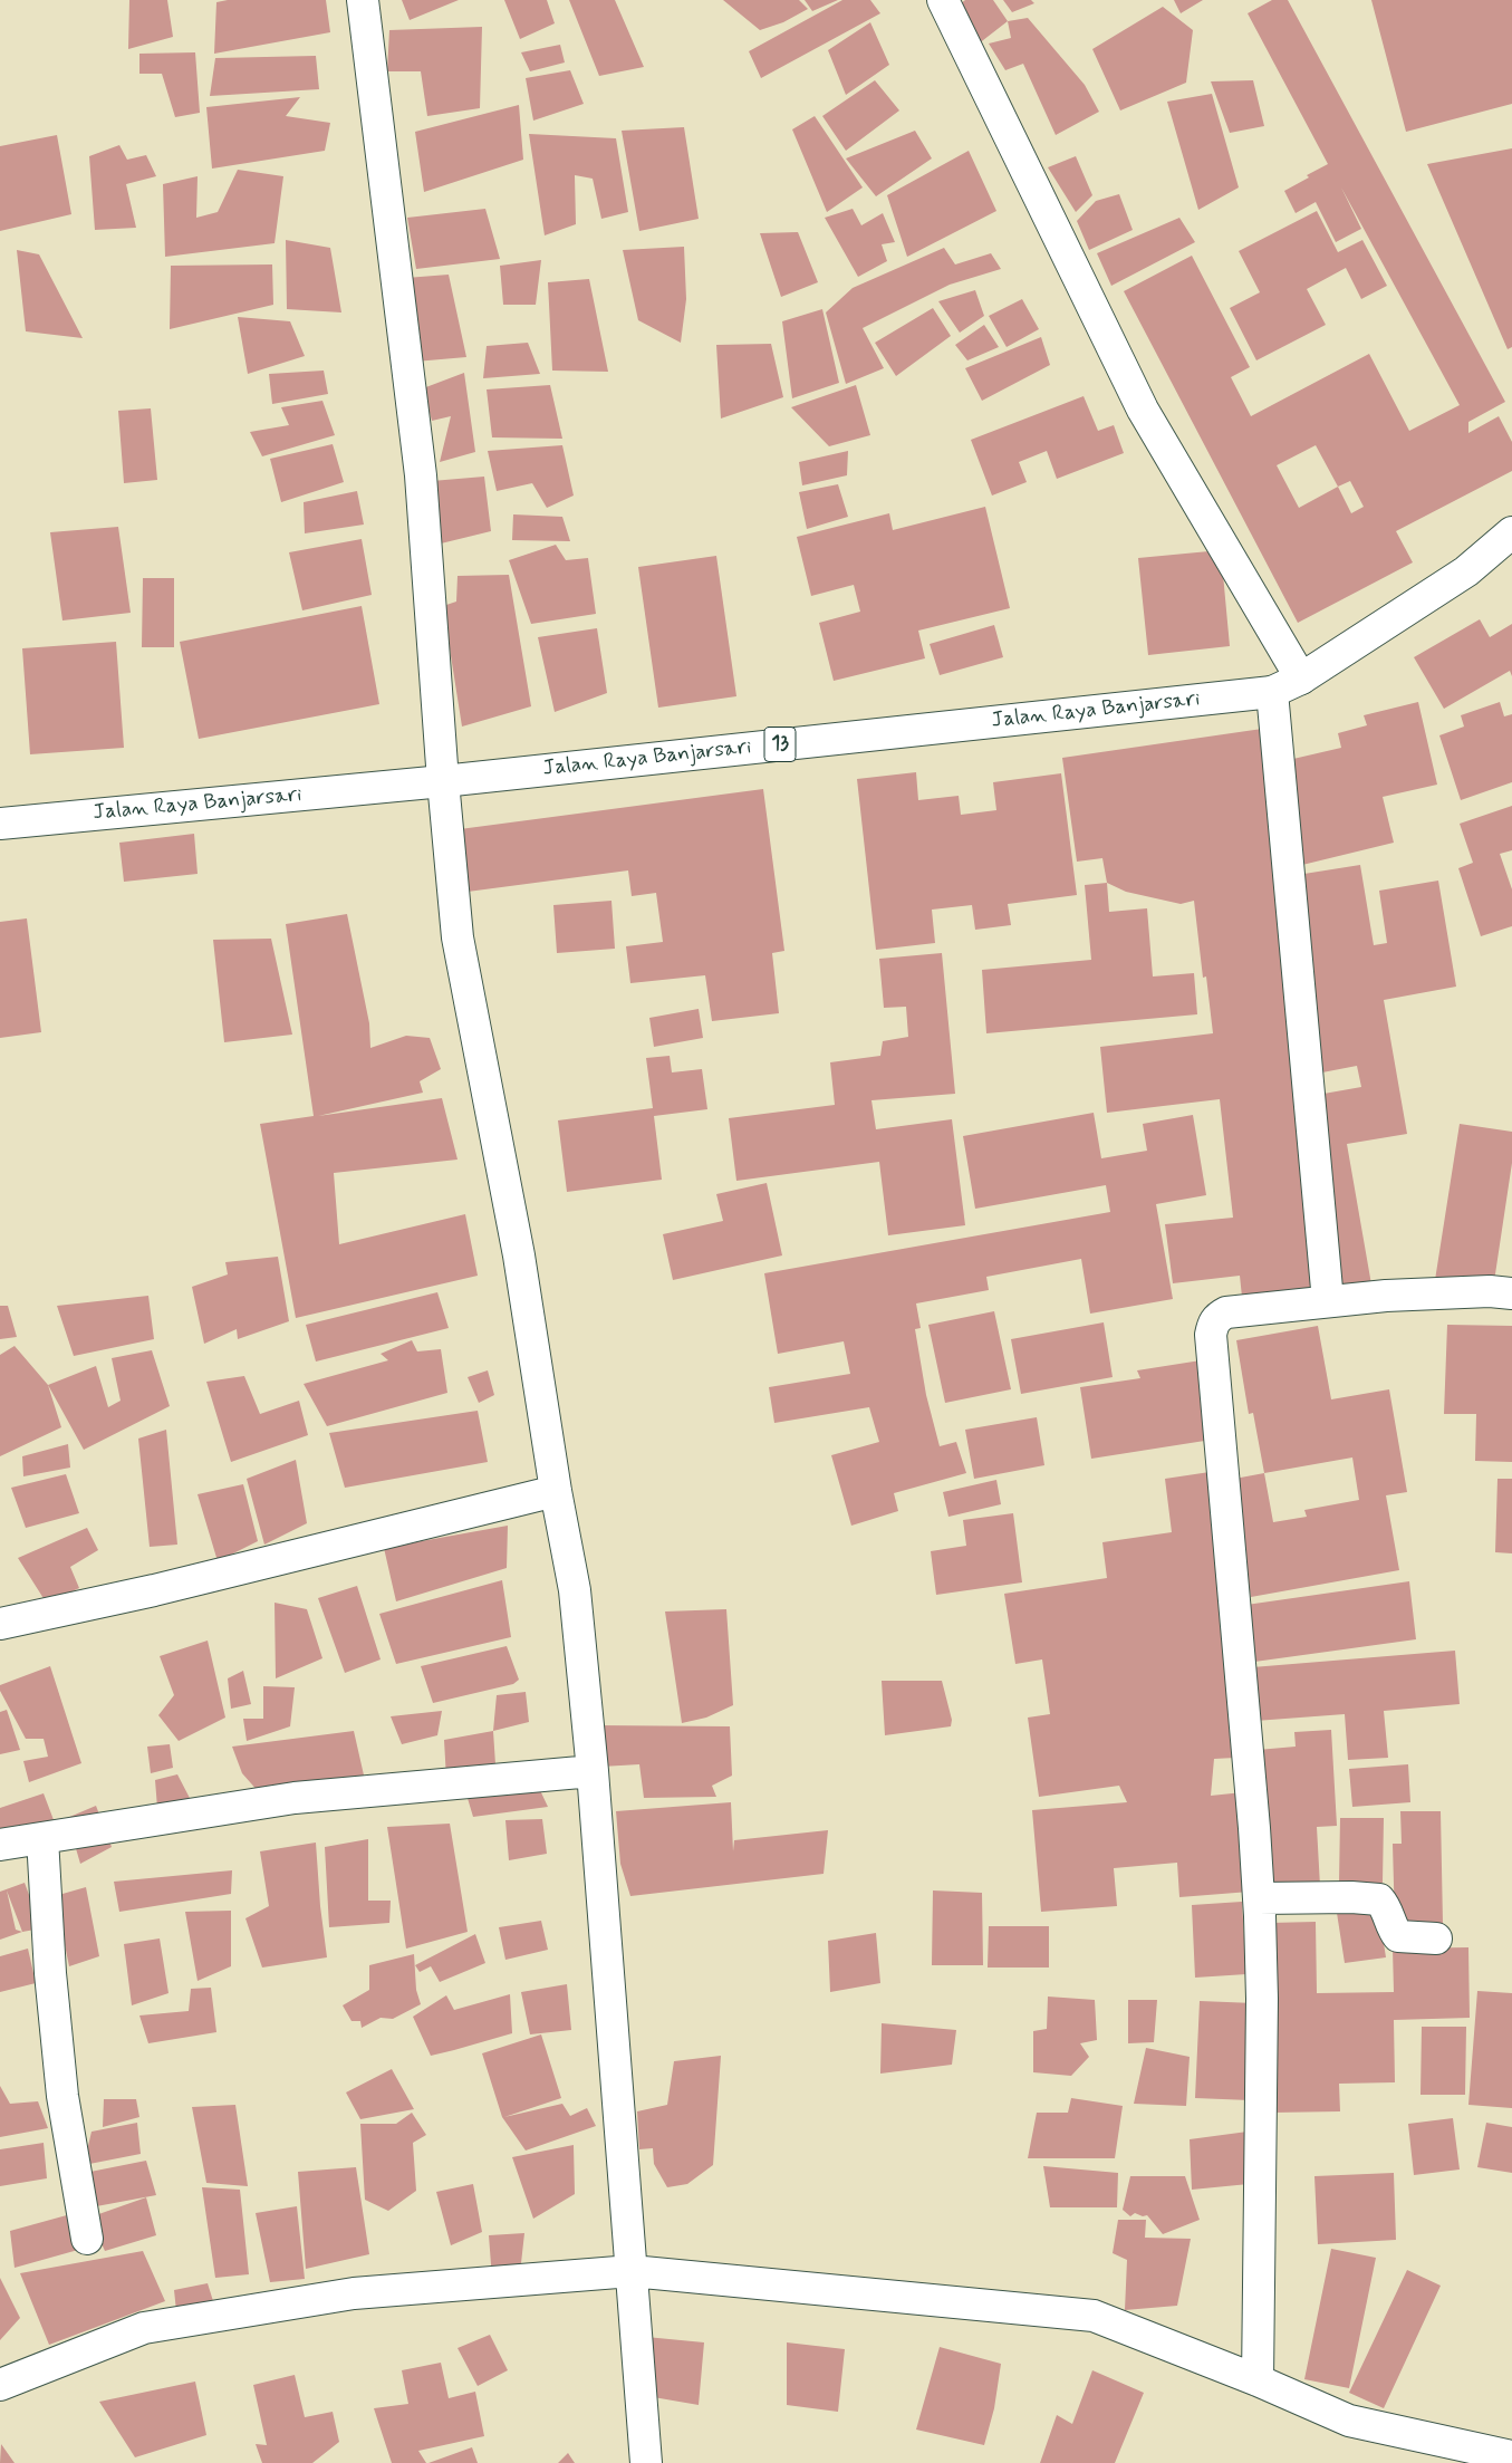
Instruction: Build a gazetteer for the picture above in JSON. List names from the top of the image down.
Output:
{
  "streets": {
    "main road": ["Jalan Raya Banjarsari", "13"]
  }
}
